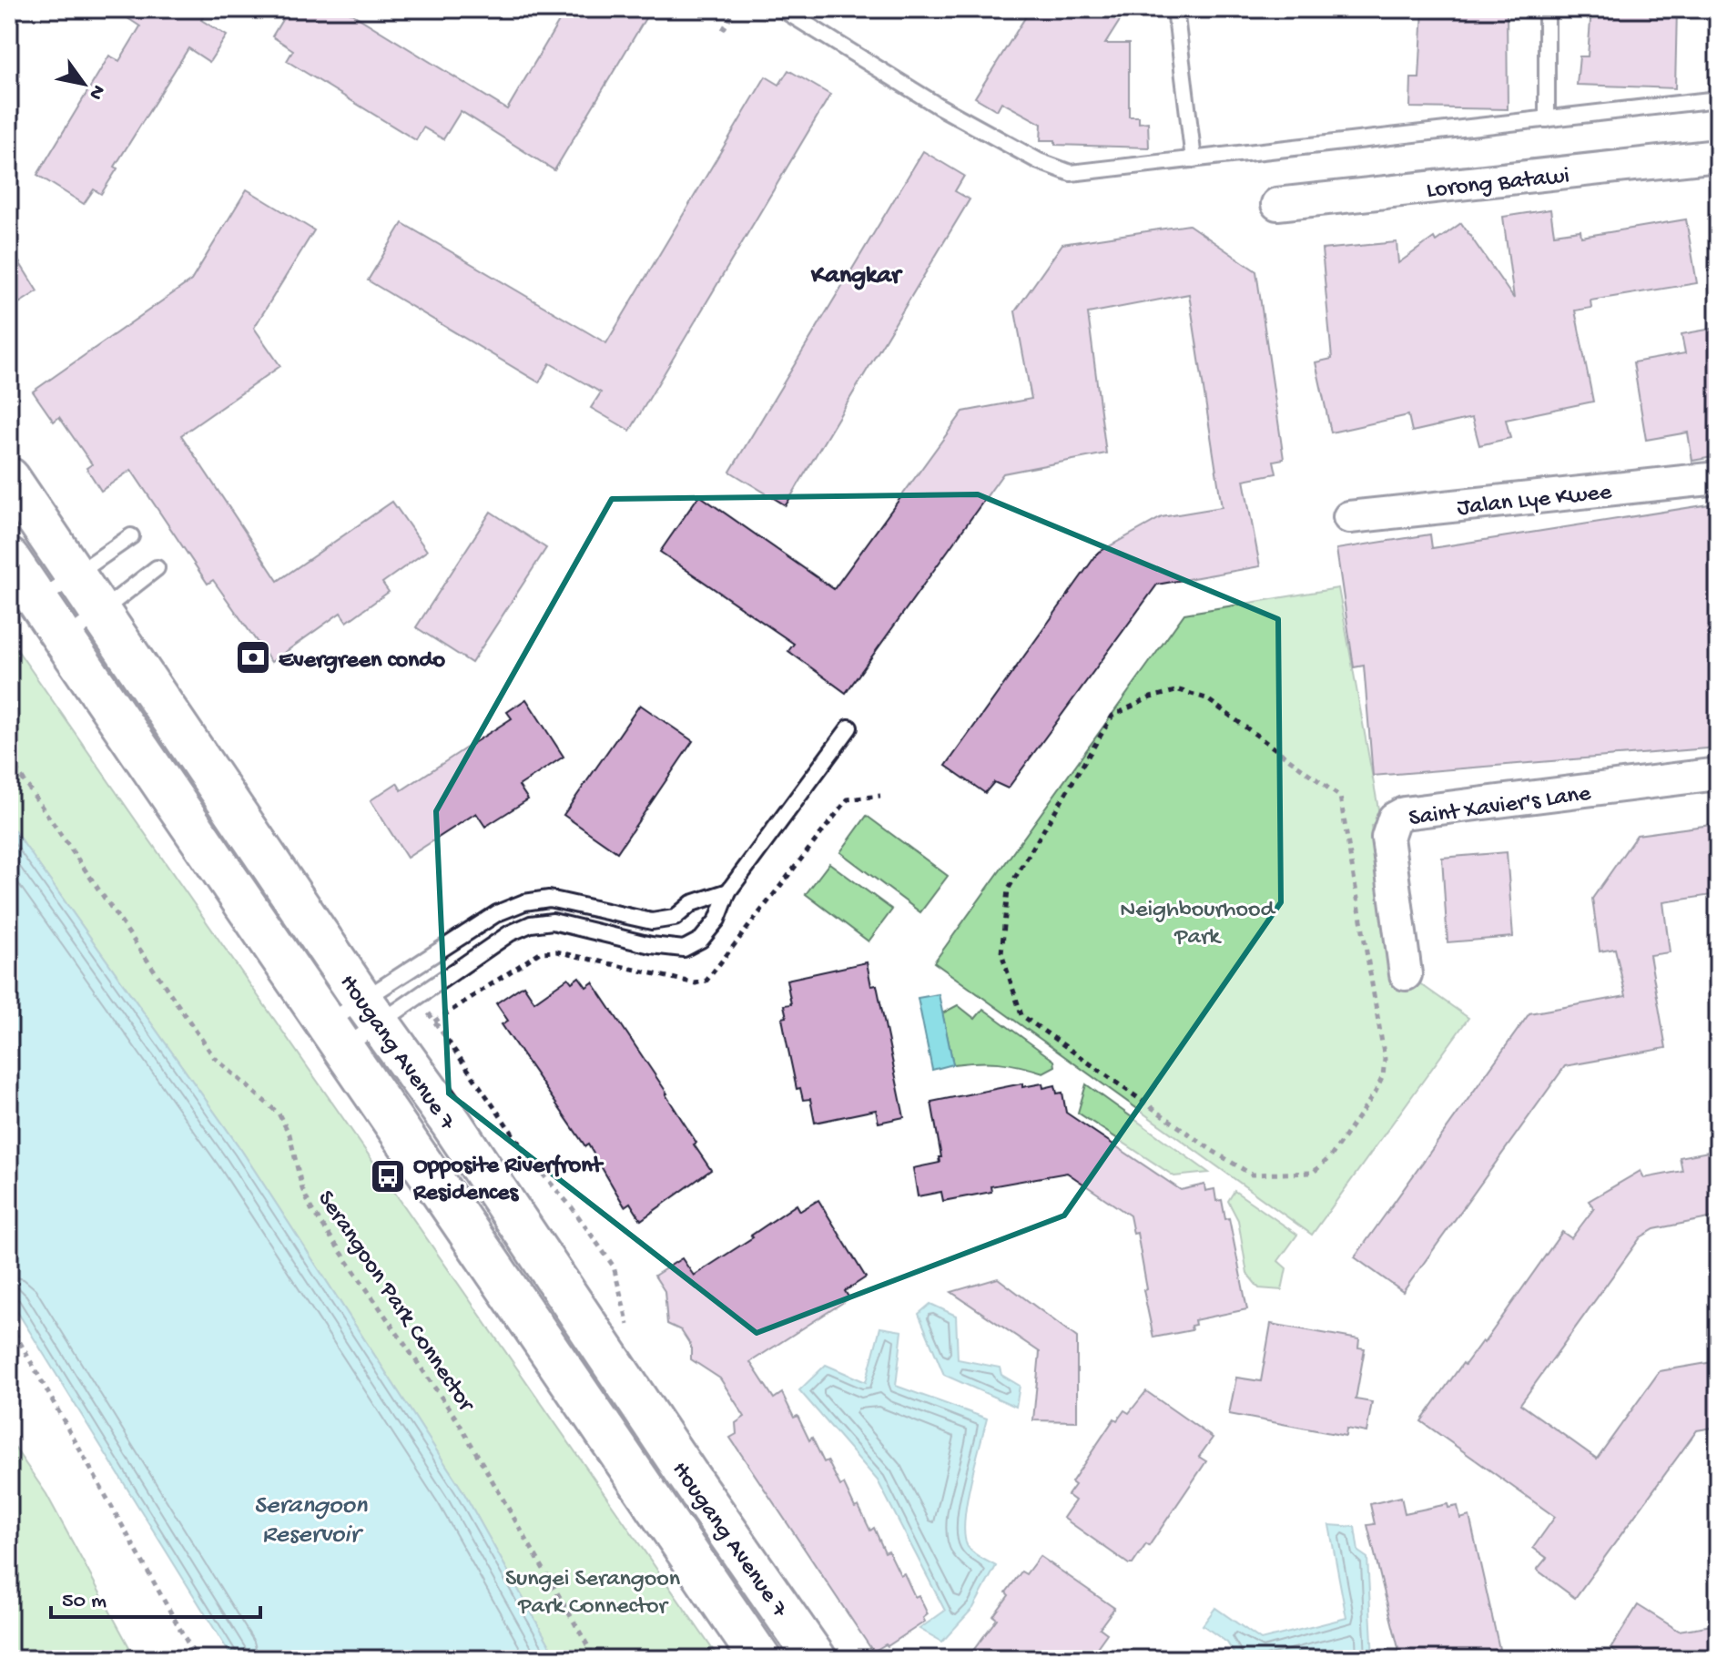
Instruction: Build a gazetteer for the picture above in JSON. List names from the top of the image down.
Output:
{
  "streets": {
    "main road": ["Hougang Avenue 7"],
    "street": ["Lorong Batawi", "Jalan Lye Kwee", "Saint Xavier's Lane"],
    "path": ["Serangoon Park Connector"]
  },
  "districts": ["Kangkar"],
  "water": ["Serangoon Reservoir"],
  "parks": ["Neighbourhood Park", "Sungei Serangoon Park Connector"],
  "places": {
    "bank": ["Evergreen condo"],
    "bus stop": ["Opposite Riverfront Residences"]
  },
  "scale_bar": "50 m",
  "north": "bottom right"
}
